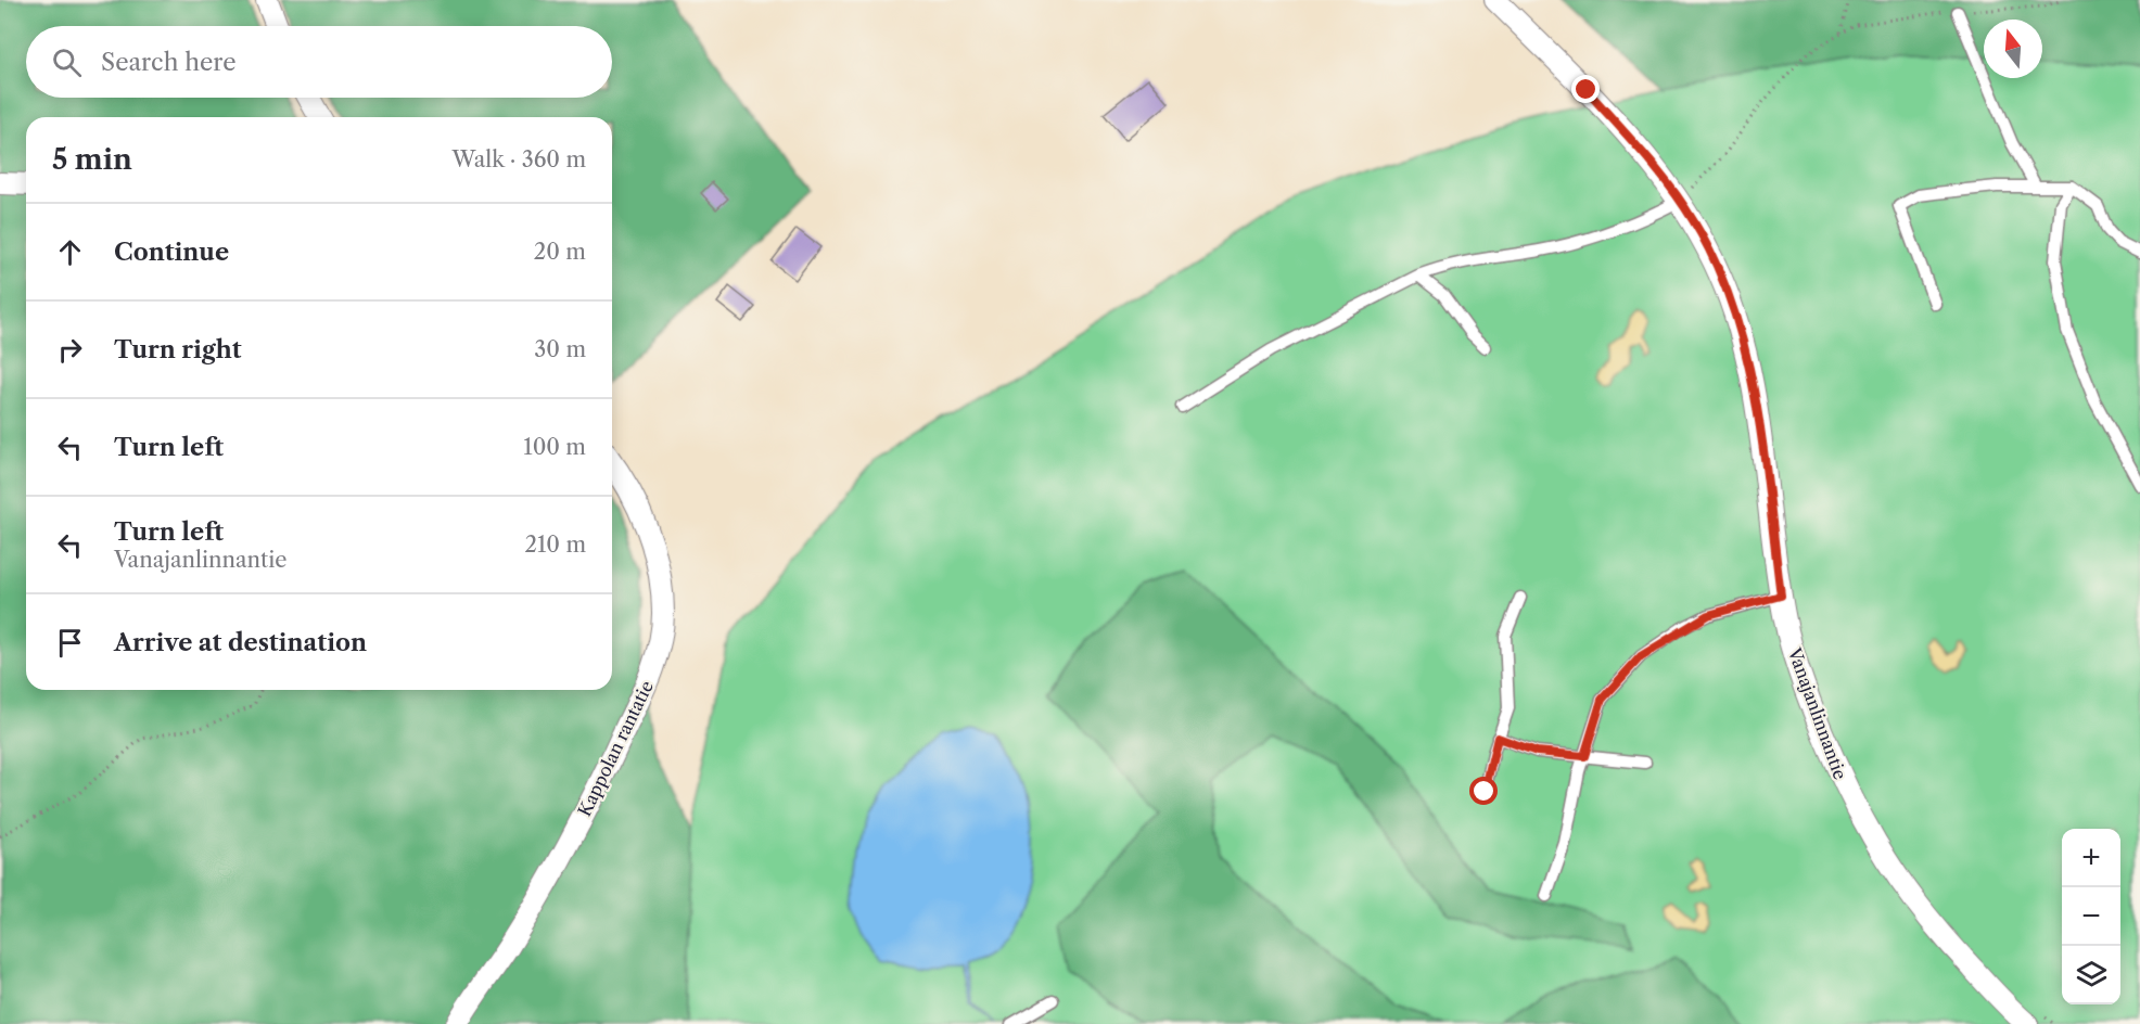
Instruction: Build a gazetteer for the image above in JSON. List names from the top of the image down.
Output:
{
  "streets": {
    "street": ["Vanajanlinnantie", "Kappolan rantatie"]
  },
  "north": "top",
  "page": {
    "search": "Search here",
    "heading": ["5 min", "Walk · 360 m"],
    "list": [
      ["Continue", "20 m"],
      ["Turn right", "30 m"],
      ["Turn left", "100 m"],
      ["Turn left", "Vanajanlinnantie", "210 m"],
      "Arrive at destination"
    ],
    "map_buttons": ["+", "−"]
  }
}
